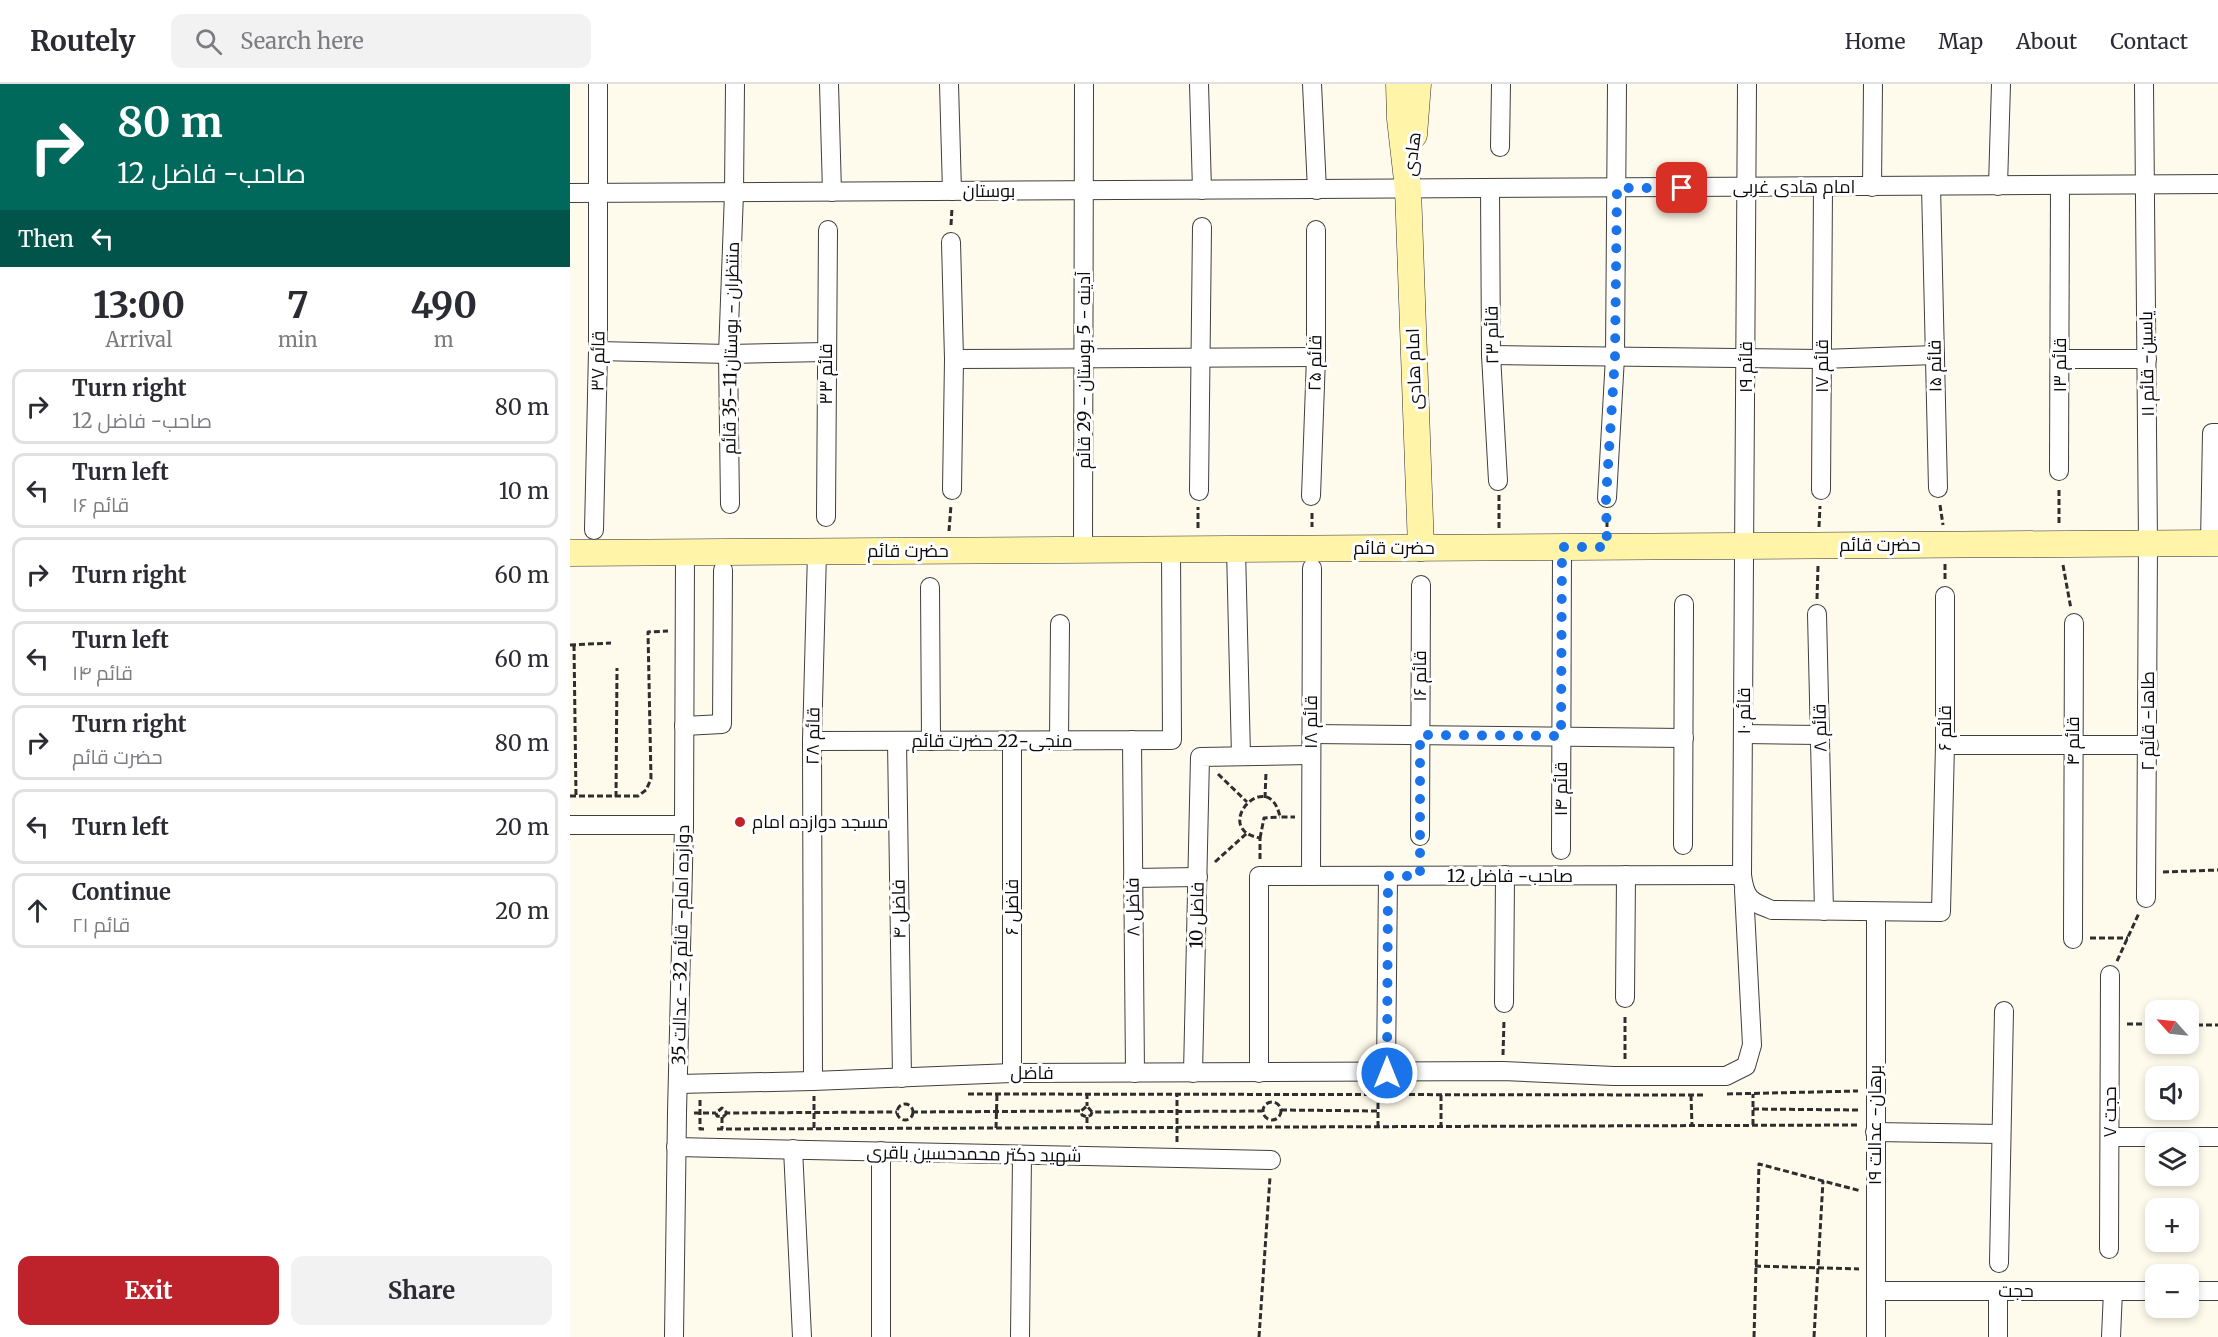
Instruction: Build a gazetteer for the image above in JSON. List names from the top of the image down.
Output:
{
  "streets": {
    "street": [
      "هادی",
      "امام هادی غربی",
      "بوستان",
      "قائم ۲۳",
      "منتظران - بوستان11-35 قائم",
      "قائم ۳۷",
      "قائم ۲۵",
      "یاسین- قائم ۱۱",
      "قائم ۱۳",
      "قائم ۱۷",
      "قائم ۱۵",
      "قائم ۱۹",
      "امام هادی",
      "آدینه - 5 بوستان - 29 قائم",
      "قائم ۳۳",
      "حضرت قائم",
      "قائم ۱۶",
      "قائم ۱۰",
      "طاها- قائم ۲",
      "قائم ۱۸",
      "قائم ۸",
      "قائم ۶",
      "قائم ۲۸",
      "منجی-22 حضرت قائم",
      "قائم ۴",
      "قائم ۱۴",
      "صاحب- فاضل 12",
      "فاضل ۶",
      "فاضل ۸",
      "فاضل ۴",
      "فاضل 10",
      "دوازده امام- قائم 32- عدالت 35",
      "فاضل",
      "حجت ۷",
      "برهان- عدالت ۱۹",
      "شهید دکتر محمدحسین باقری",
      "حجت"
    ]
  },
  "crossings": [
    ["هادی", "امام هادی غربی"],
    ["هادی", "بوستان"],
    ["هادی", "امام هادی"],
    ["امام هادی غربی", "بوستان"],
    ["امام هادی غربی", "قائم ۲۳"],
    ["امام هادی غربی", "یاسین- قائم ۱۱"],
    ["امام هادی غربی", "قائم ۱۳"],
    ["امام هادی غربی", "قائم ۱۷"],
    ["امام هادی غربی", "قائم ۱۵"],
    ["امام هادی غربی", "قائم ۱۹"],
    ["امام هادی غربی", "امام هادی"],
    ["بوستان", "منتظران - بوستان11-35 قائم"],
    ["بوستان", "قائم ۳۷"],
    ["بوستان", "امام هادی"],
    ["بوستان", "آدینه - 5 بوستان - 29 قائم"],
    ["یاسین- قائم ۱۱", "حضرت قائم"],
    ["یاسین- قائم ۱۱", "طاها- قائم ۲"],
    ["قائم ۱۹", "حضرت قائم"],
    ["قائم ۱۹", "قائم ۱۰"],
    ["امام هادی", "حضرت قائم"],
    ["آدینه - 5 بوستان - 29 قائم", "حضرت قائم"],
    ["حضرت قائم", "قائم ۱۰"],
    ["حضرت قائم", "طاها- قائم ۲"],
    ["حضرت قائم", "قائم ۱۸"],
    ["حضرت قائم", "قائم ۲۸"],
    ["حضرت قائم", "منجی-22 حضرت قائم"],
    ["حضرت قائم", "قائم ۱۴"],
    ["حضرت قائم", "دوازده امام- قائم 32- عدالت 35"],
    ["قائم ۱۰", "صاحب- فاضل 12"],
    ["قائم ۱۰", "فاضل"],
    ["قائم ۱۸", "صاحب- فاضل 12"],
    ["قائم ۶", "برهان- عدالت ۱۹"],
    ["قائم ۲۸", "منجی-22 حضرت قائم"],
    ["قائم ۲۸", "فاضل"],
    ["منجی-22 حضرت قائم", "فاضل ۶"],
    ["منجی-22 حضرت قائم", "فاضل ۸"],
    ["منجی-22 حضرت قائم", "فاضل ۴"],
    ["فاضل ۶", "فاضل"],
    ["فاضل ۸", "فاضل"],
    ["فاضل ۴", "فاضل"],
    ["فاضل 10", "فاضل"],
    ["دوازده امام- قائم 32- عدالت 35", "فاضل"],
    ["دوازده امام- قائم 32- عدالت 35", "شهید دکتر محمدحسین باقری"],
    ["برهان- عدالت ۱۹", "حجت"]
  ],
  "places": ["مسجد دوازده امام"],
  "north": "top left",
  "page": {
    "header": "Routely",
    "search": "Search here",
    "nav": [
      "Home",
      "Map",
      "About",
      "Contact"
    ],
    "turn": ["80 m", "صاحب- فاضل 12"],
    "then": "Then",
    "eta": [
      "13:00",
      "Arrival",
      "7",
      "min",
      "490",
      "m"
    ],
    "list": [
      {
        "name": "Turn right",
        "note": "صاحب- فاضل 12",
        "value": "80 m"
      },
      {
        "name": "Turn left",
        "note": "قائم ۱۶",
        "value": "10 m"
      },
      {
        "name": "Turn right",
        "value": "60 m"
      },
      {
        "name": "Turn left",
        "note": "قائم ۱۴",
        "value": "60 m"
      },
      {
        "name": "Turn right",
        "note": "حضرت قائم",
        "value": "80 m"
      },
      {
        "name": "Turn left",
        "value": "20 m"
      },
      {
        "name": "Continue",
        "note": "قائم ۲۱",
        "value": "20 m"
      }
    ],
    "map_buttons": ["+", "−"],
    "buttons": ["Exit", "Share"]
  }
}
